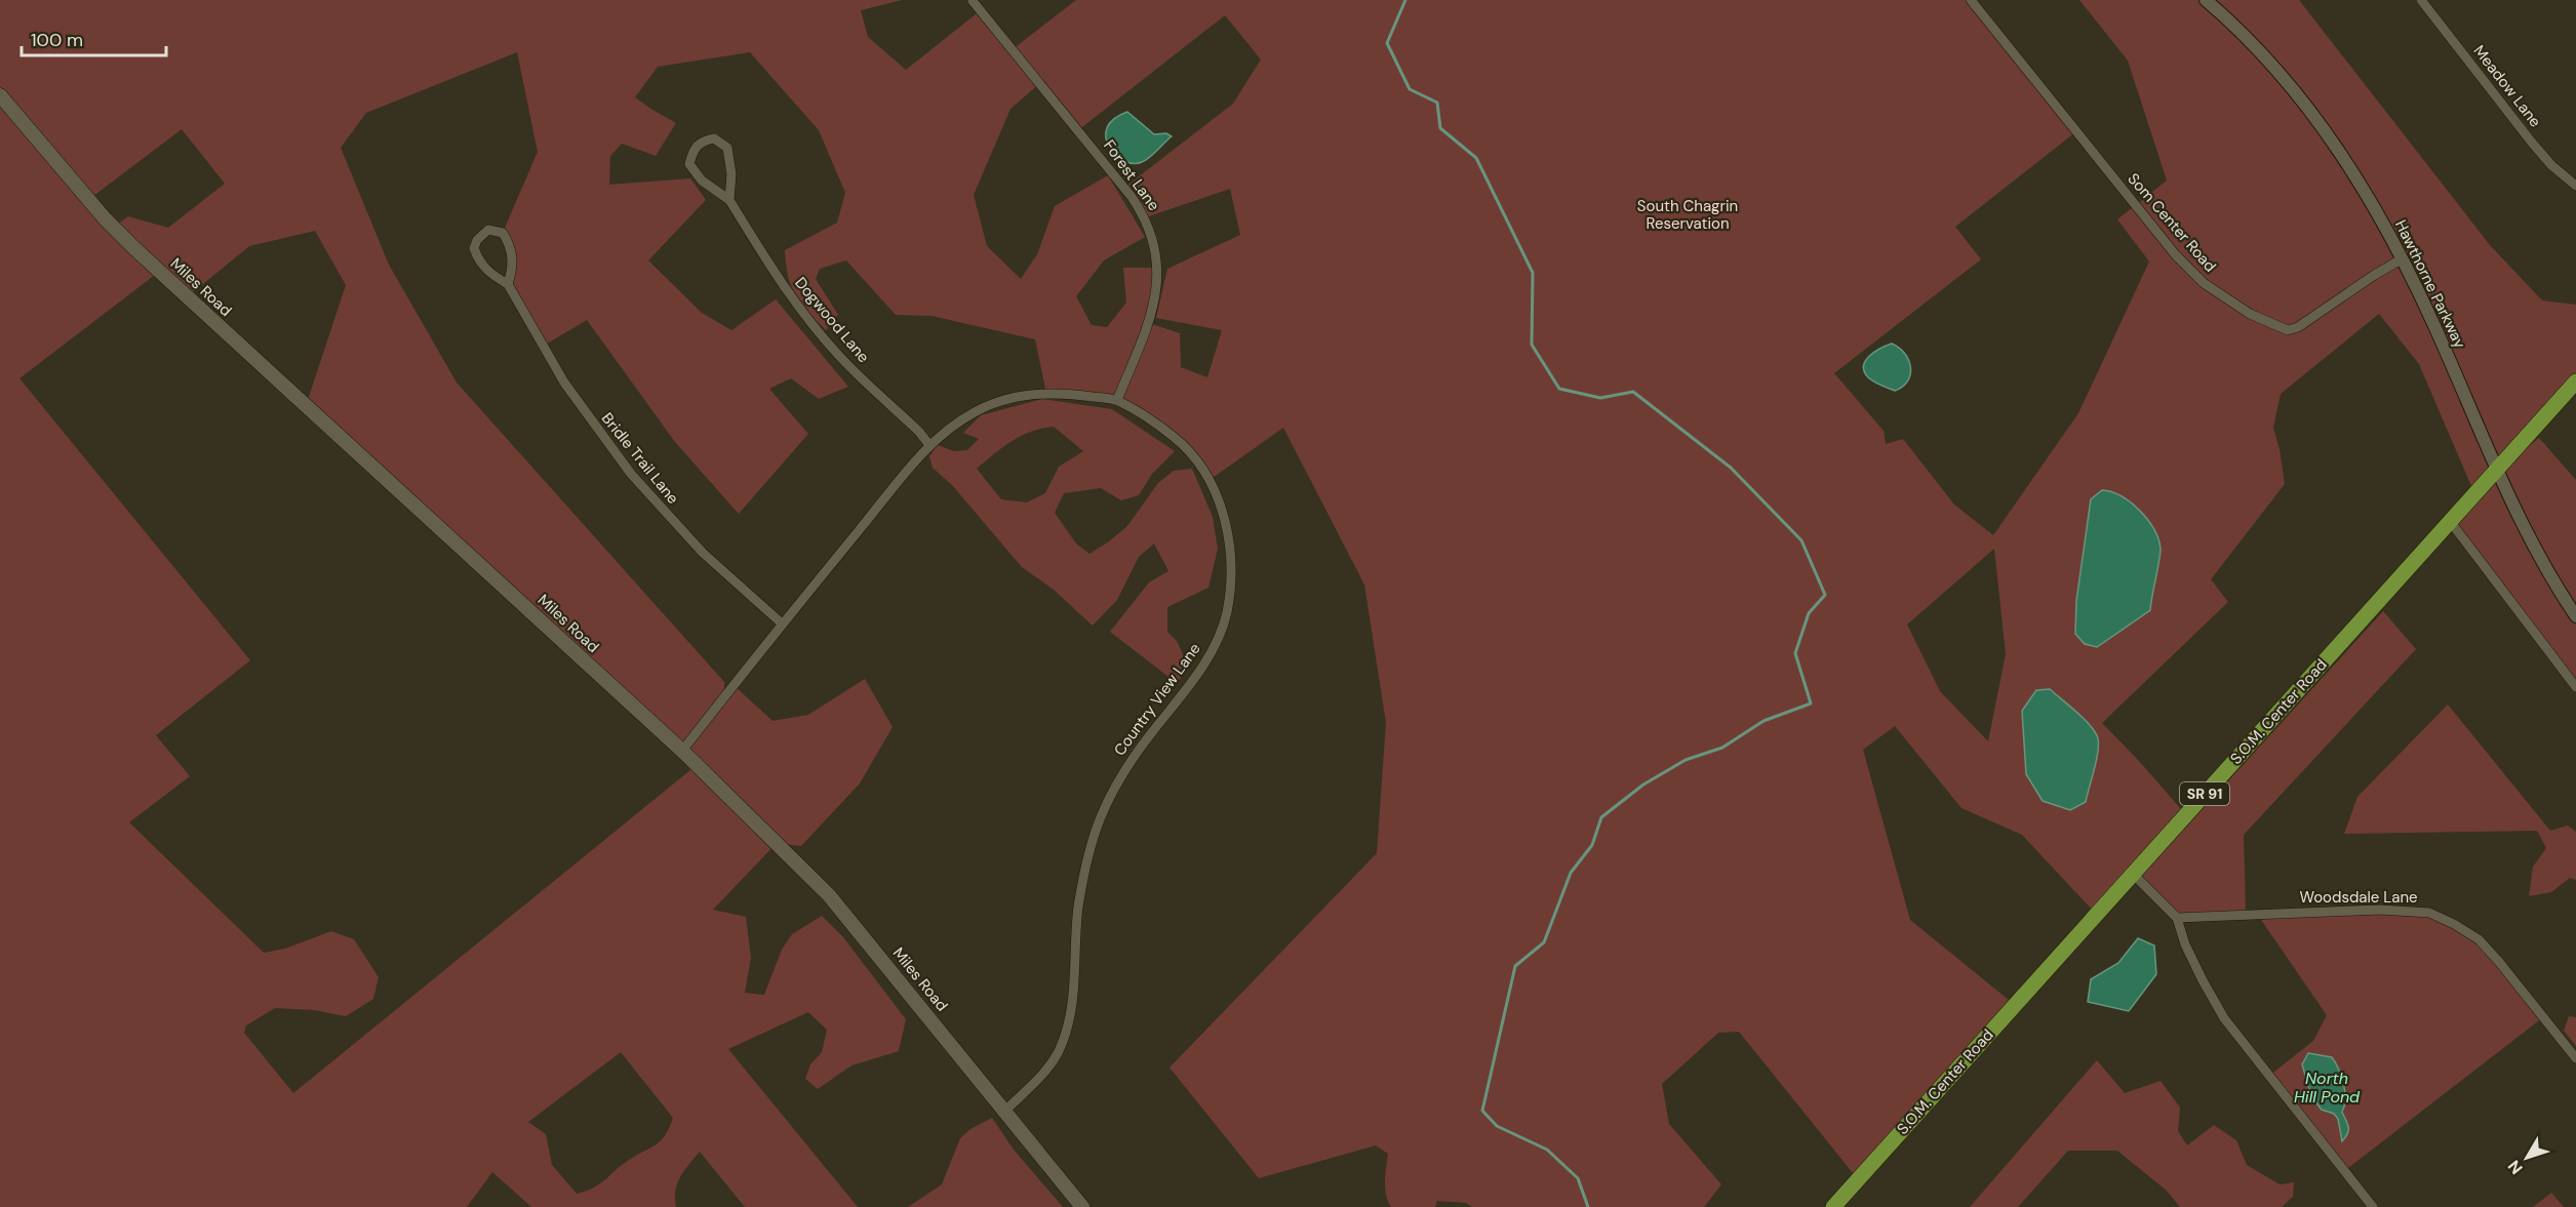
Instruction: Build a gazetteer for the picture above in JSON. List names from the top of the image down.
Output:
{
  "streets": {
    "main road": ["Miles Road", "S.O.M. Center Road", "SR 91"],
    "street": [
      "Meadow Lane",
      "Forest Lane",
      "Som Center Road",
      "Hawthorne Parkway",
      "Dogwood Lane",
      "Bridle Trail Lane",
      "Country View Lane",
      "Woodsdale Lane"
    ]
  },
  "crossings": [
    ["Forest Lane", "Country View Lane"],
    ["Som Center Road", "Hawthorne Parkway"],
    ["Hawthorne Parkway", "S.O.M. Center Road"],
    ["Miles Road", "Country View Lane"],
    ["Dogwood Lane", "Country View Lane"],
    ["Bridle Trail Lane", "Country View Lane"]
  ],
  "water": ["North Hill Pond"],
  "parks": ["South Chagrin Reservation"],
  "scale_bar": "100 m",
  "north": "bottom left"
}
